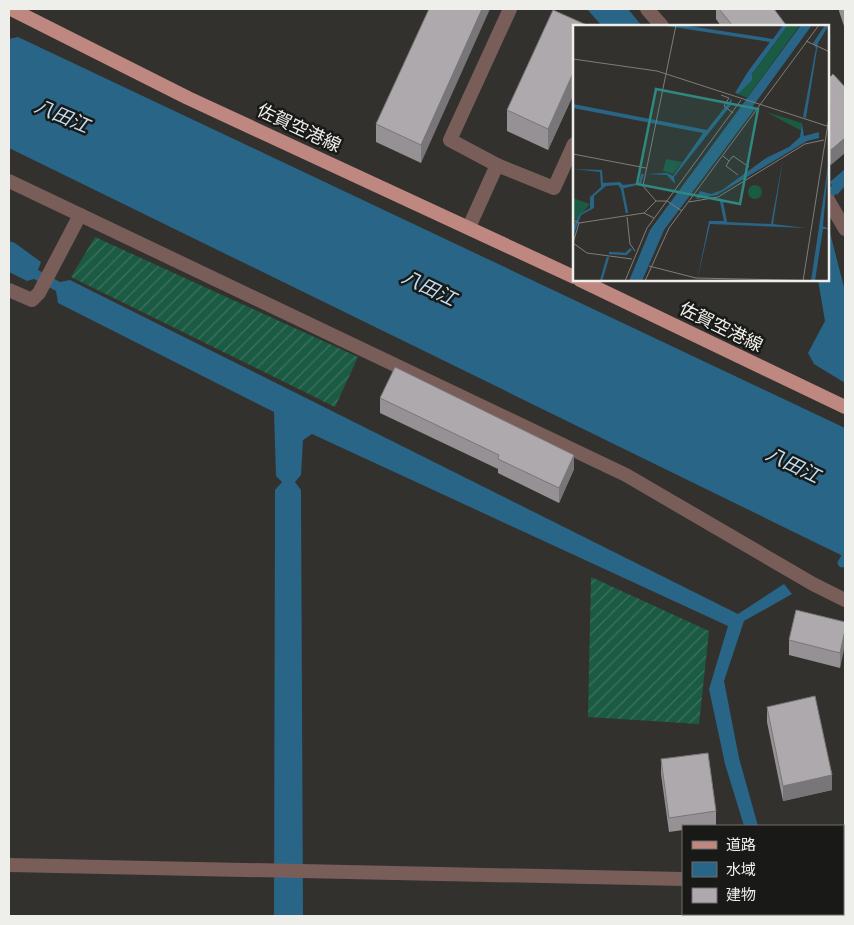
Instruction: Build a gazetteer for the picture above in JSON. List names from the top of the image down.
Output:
{
  "streets": {
    "main road": ["佐賀空港線"]
  },
  "water": ["八田江"],
  "legend": ["道路", "水域", "建物"]
}
